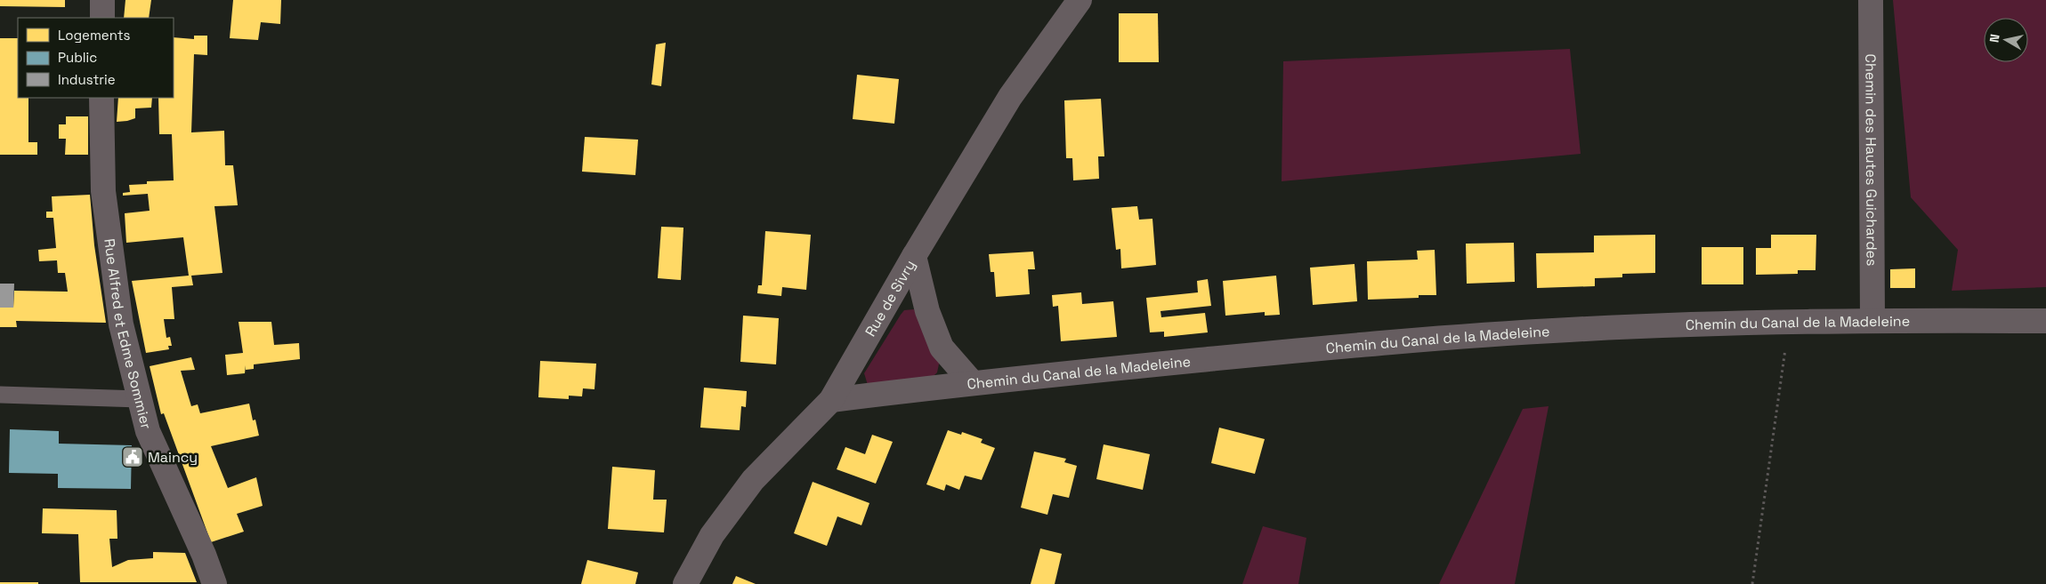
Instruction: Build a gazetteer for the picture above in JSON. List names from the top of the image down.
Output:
{
  "streets": {
    "street": [
      "Chemin des Hautes Guichardes",
      "Rue de Sivry",
      "Chemin du Canal de la Madeleine",
      "Rue Alfred et Edme Sommier"
    ]
  },
  "crossings": [
    ["Chemin des Hautes Guichardes", "Chemin du Canal de la Madeleine"],
    ["Rue de Sivry", "Chemin du Canal de la Madeleine"]
  ],
  "places": {
    "public building": ["Maincy"]
  },
  "legend": ["Logements", "Public", "Industrie"],
  "north": "left"
}
